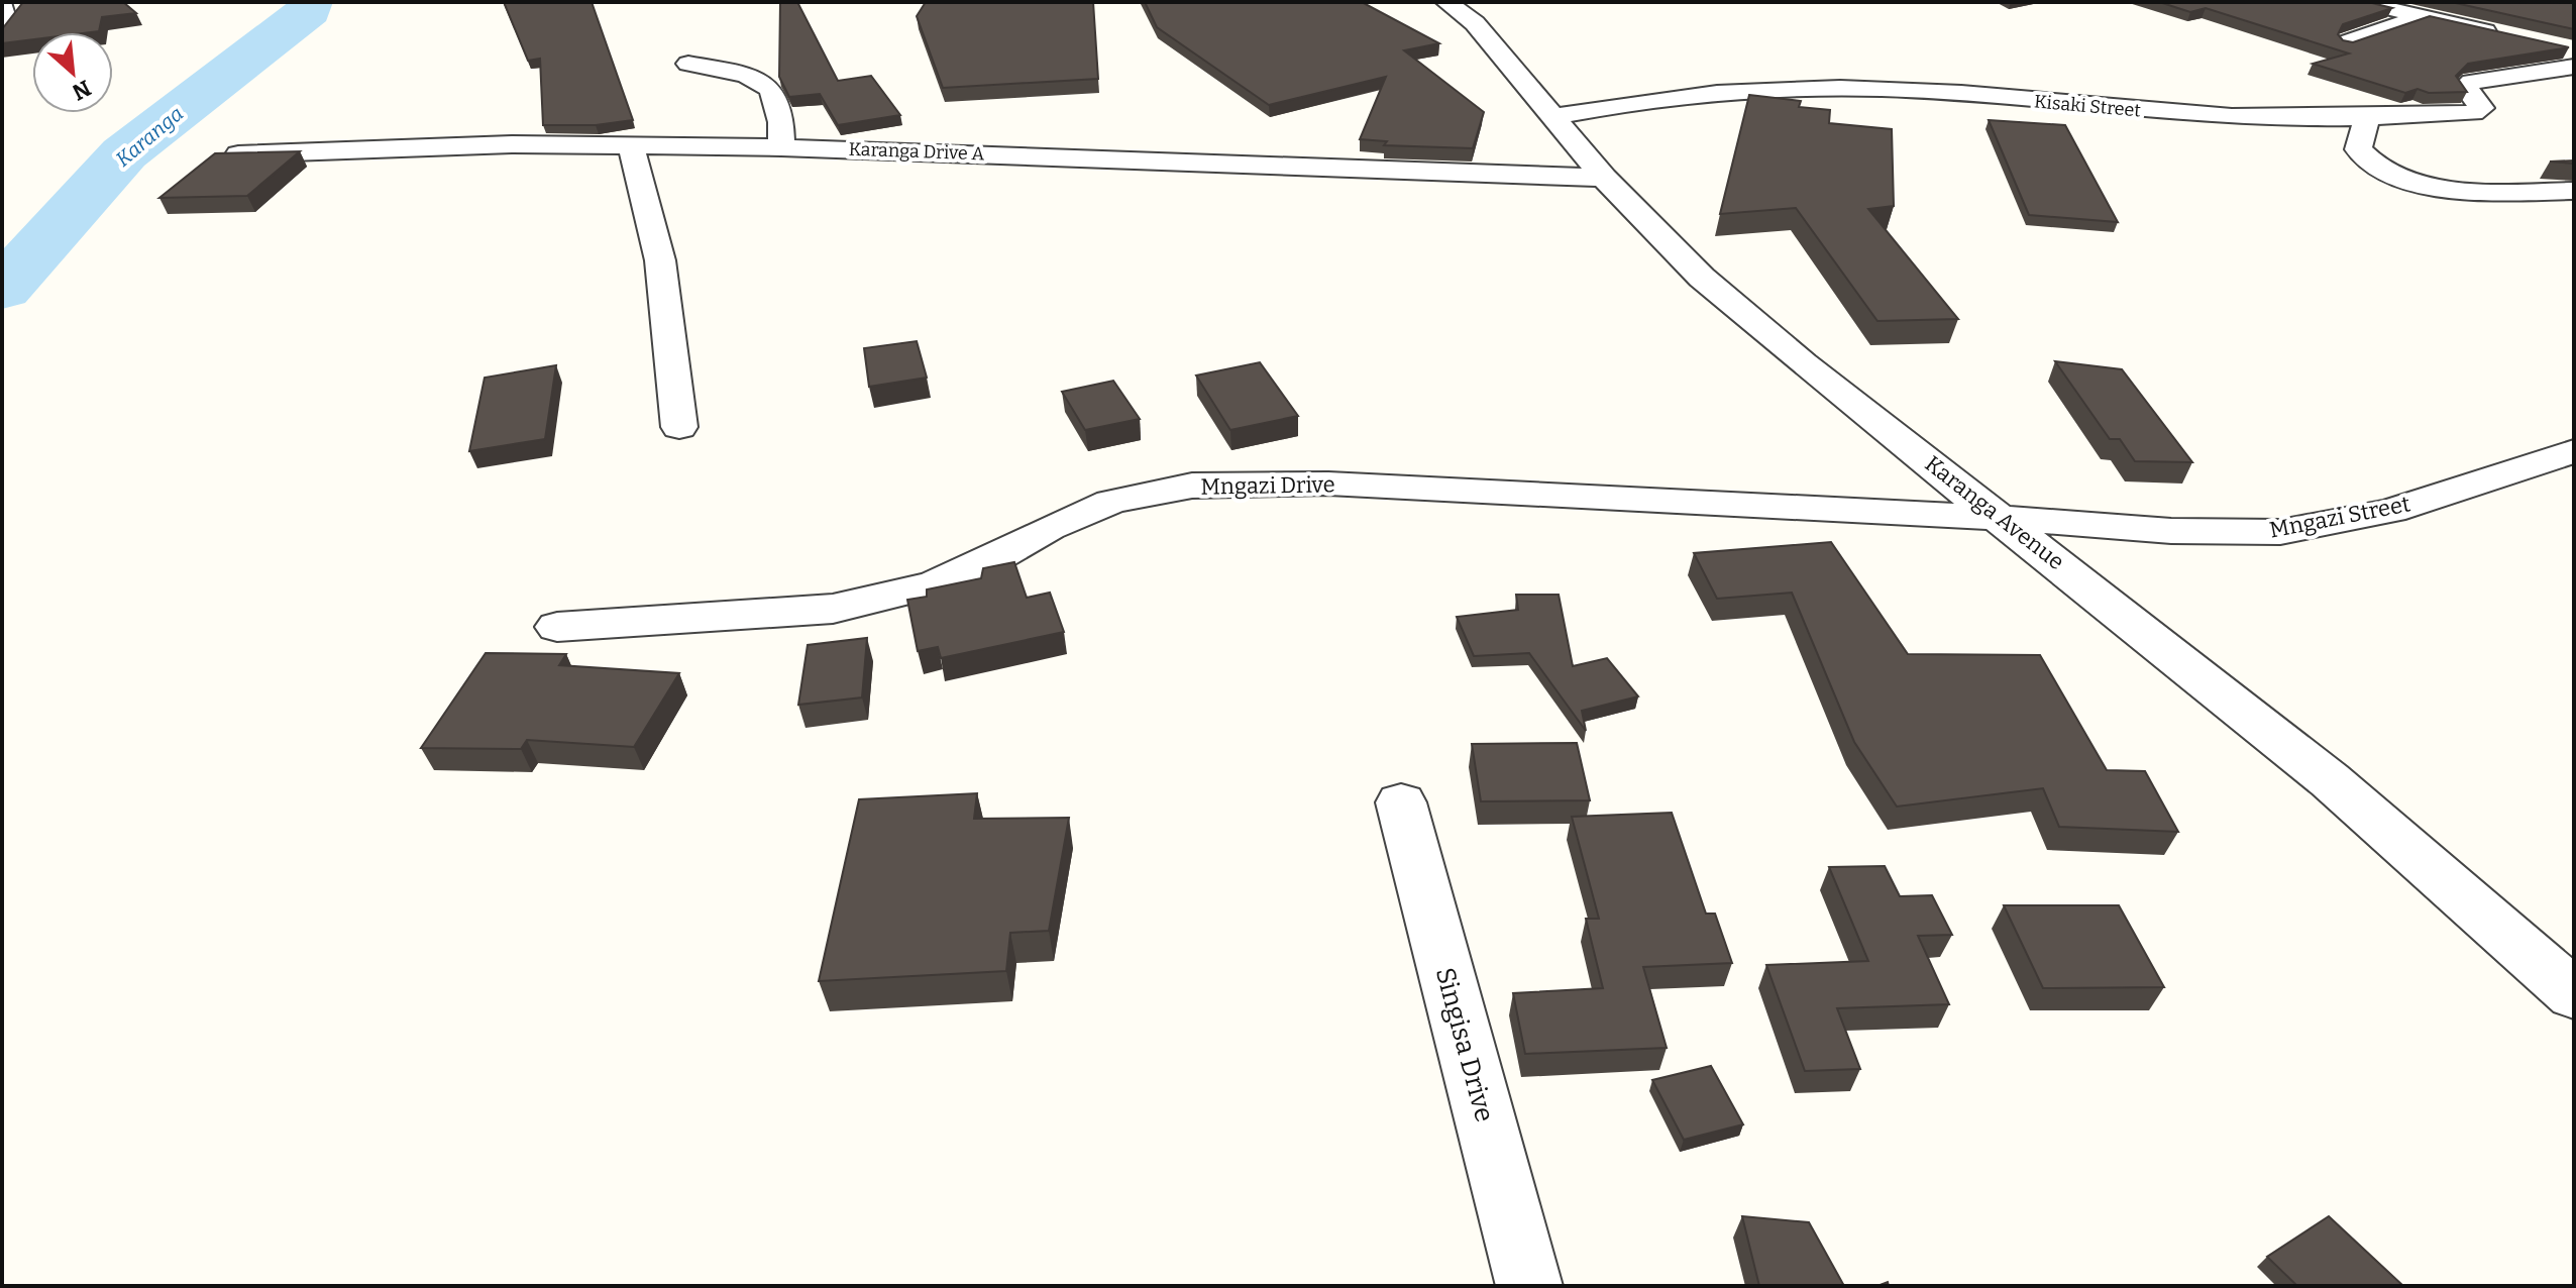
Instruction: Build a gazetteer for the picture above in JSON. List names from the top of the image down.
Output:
{
  "streets": {
    "street": [
      "Kisaki Street",
      "Karanga Drive A",
      "Mngazi Drive",
      "Karanga Avenue",
      "Mngazi Street",
      "Singisa Drive"
    ]
  },
  "crossings": [
    ["Kisaki Street", "Karanga Avenue"],
    ["Karanga Drive A", "Karanga Avenue"],
    ["Mngazi Drive", "Karanga Avenue"],
    ["Mngazi Drive", "Mngazi Street"],
    ["Karanga Avenue", "Mngazi Street"]
  ],
  "water": ["Karanga"],
  "north": "bottom right"
}
